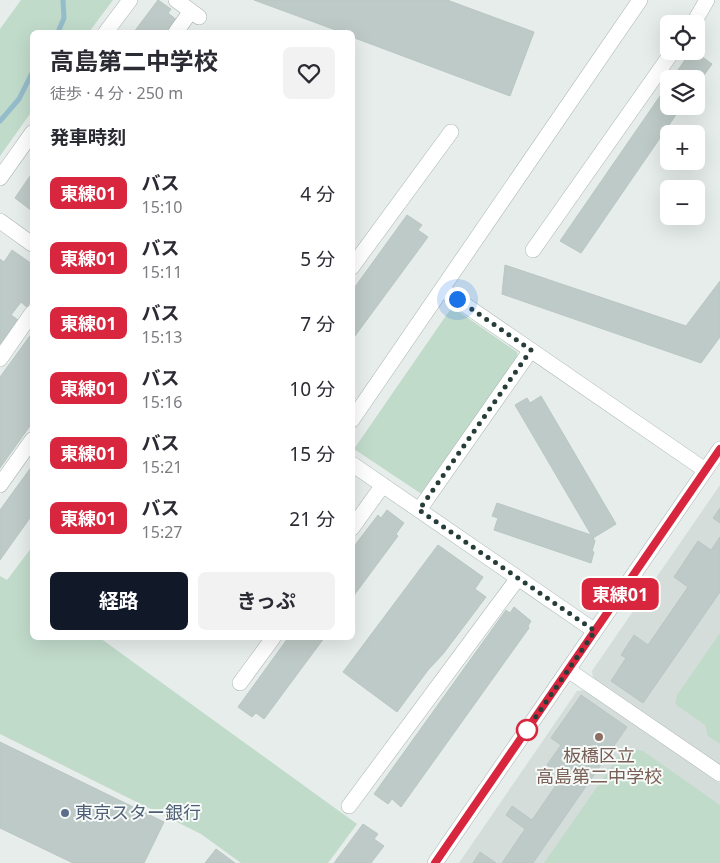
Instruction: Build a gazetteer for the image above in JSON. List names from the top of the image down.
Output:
{
  "places": ["板橋区立 高島第二中学校", "東京スター銀行"],
  "lines": ["bus line 東練01"],
  "page": {
    "on_map": "東練01",
    "map_buttons": ["+", "−"],
    "heading": [
      ["高島第二中学校", "徒歩 · 4 分 · 250 m"],
      "発車時刻"
    ],
    "list": [
      {
        "mark": "東練01",
        "name": "バス",
        "note": "15:10",
        "value": "4 分"
      },
      {
        "mark": "東練01",
        "name": "バス",
        "note": "15:11",
        "value": "5 分"
      },
      {
        "mark": "東練01",
        "name": "バス",
        "note": "15:13",
        "value": "7 分"
      },
      {
        "mark": "東練01",
        "name": "バス",
        "note": "15:16",
        "value": "10 分"
      },
      {
        "mark": "東練01",
        "name": "バス",
        "note": "15:21",
        "value": "15 分"
      },
      {
        "mark": "東練01",
        "name": "バス",
        "note": "15:27",
        "value": "21 分"
      }
    ],
    "buttons": ["経路", "きっぷ"]
  }
}
